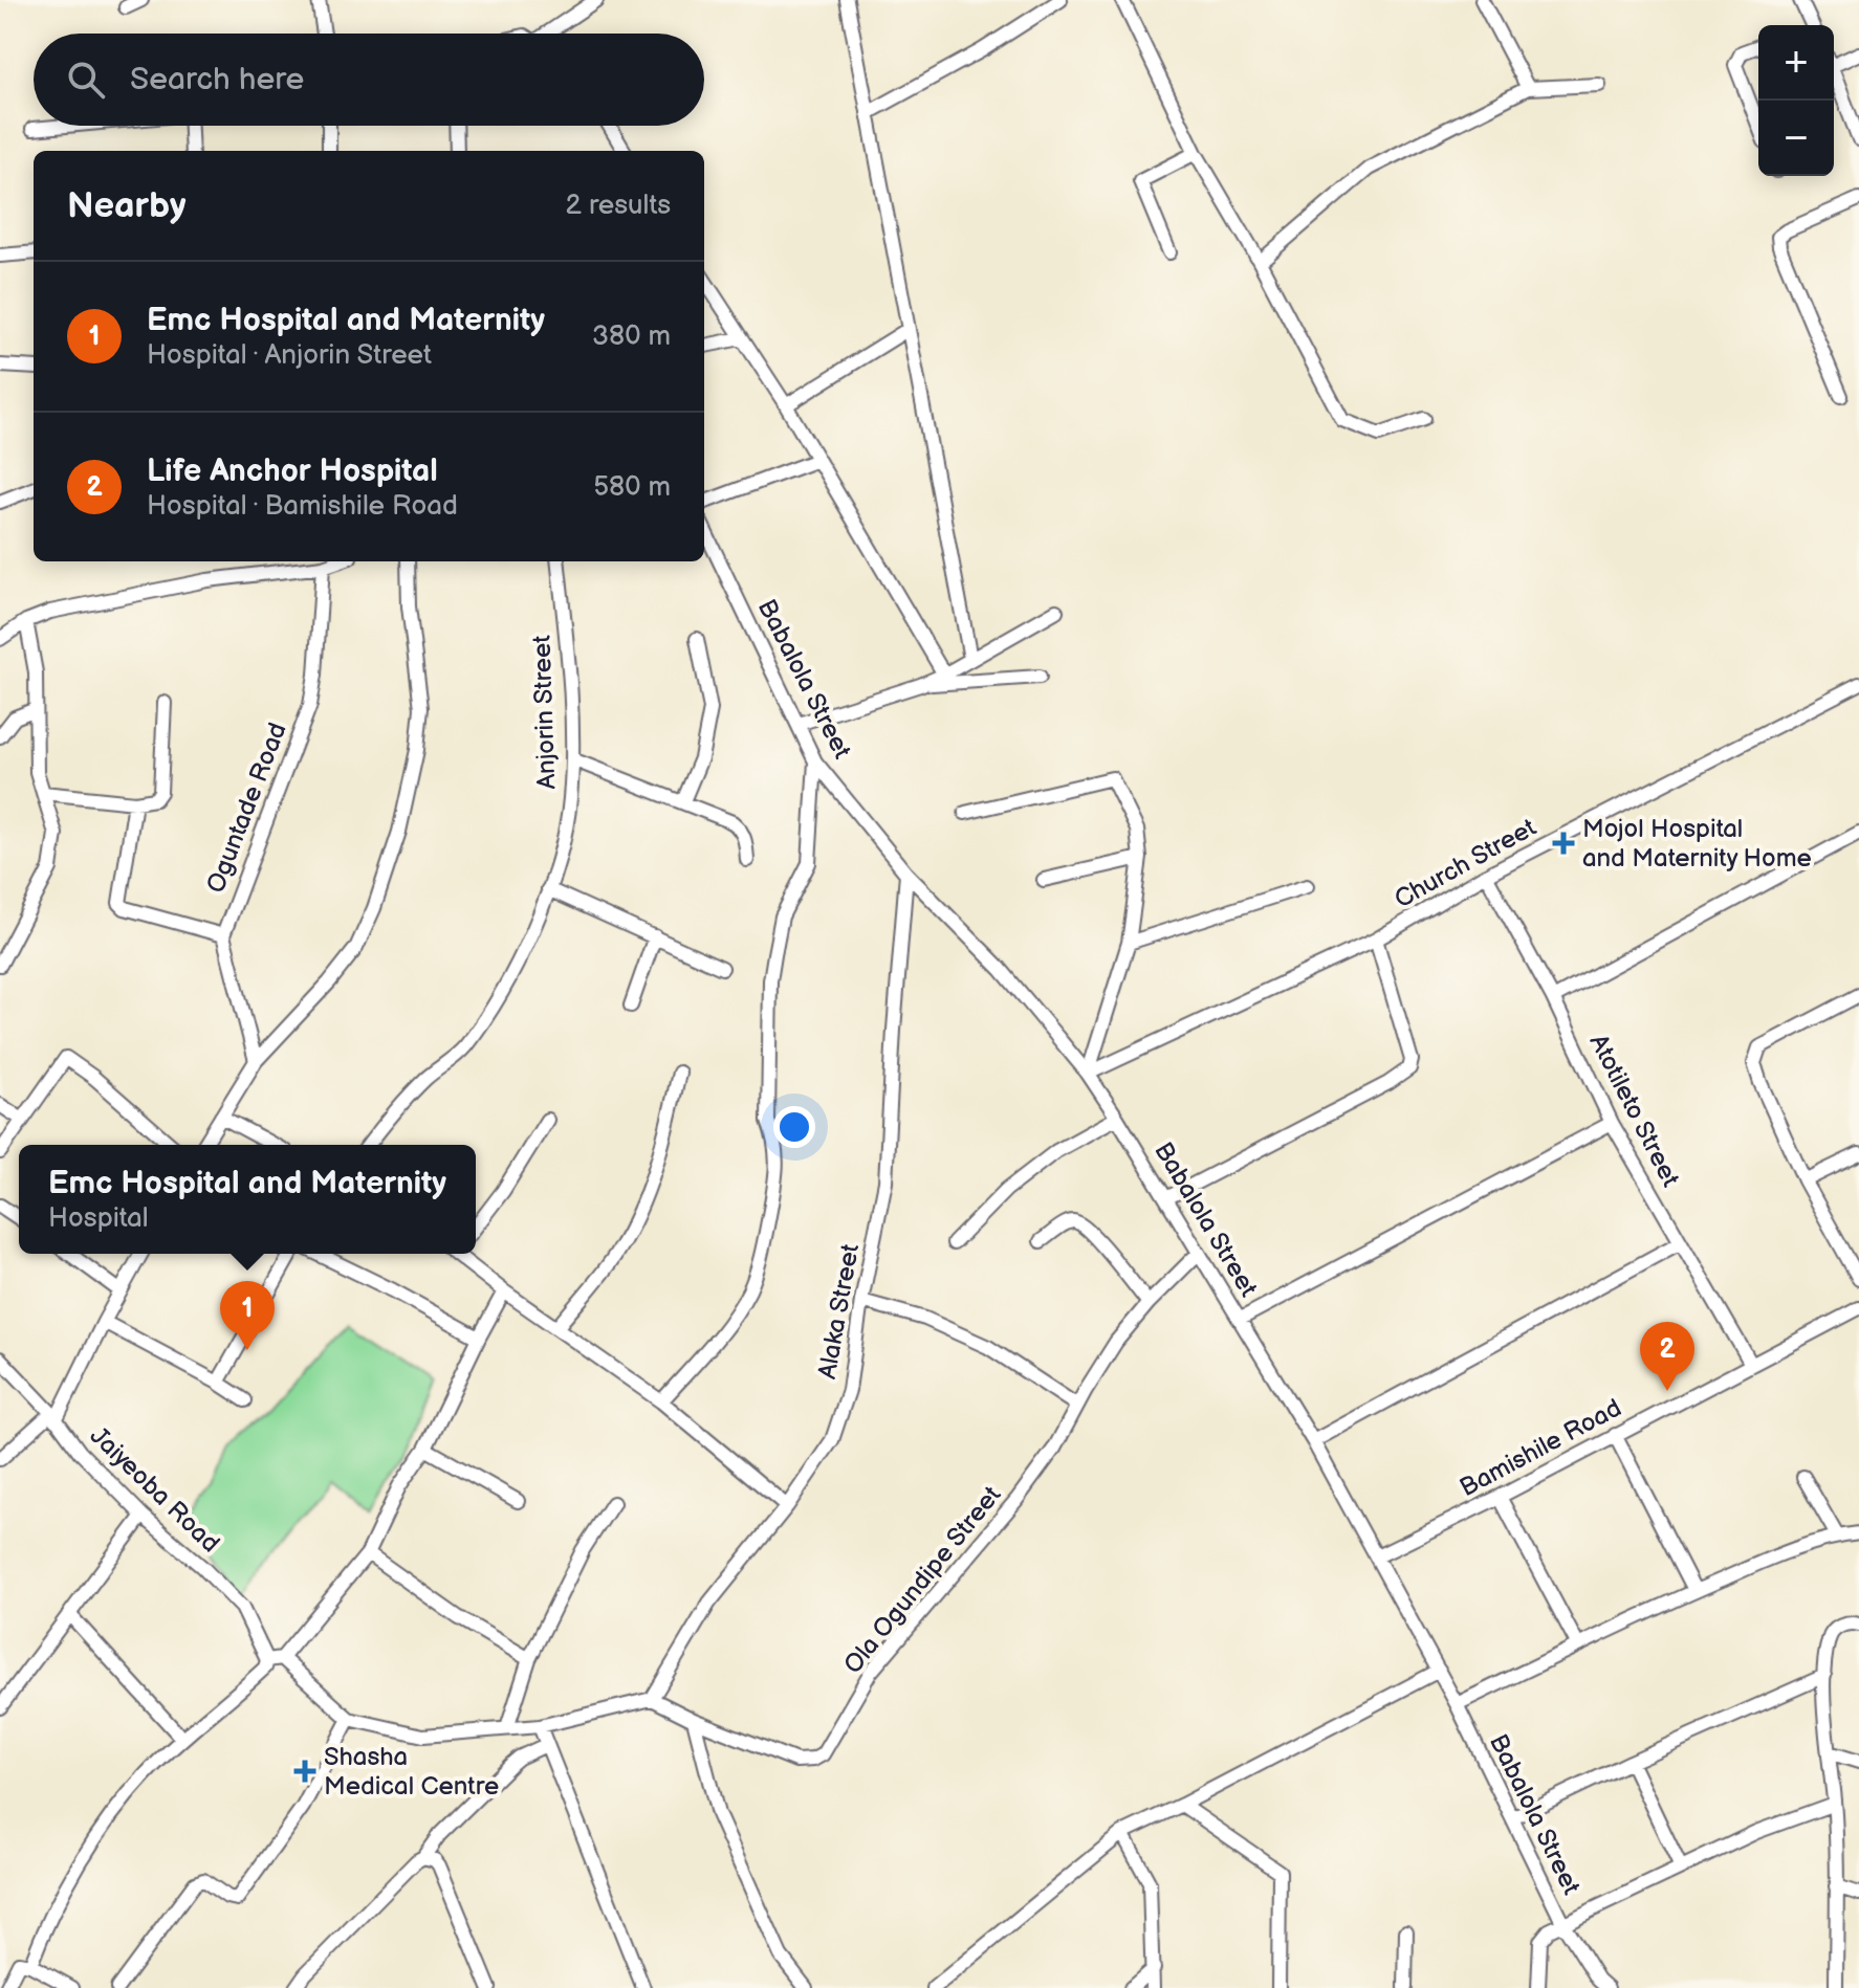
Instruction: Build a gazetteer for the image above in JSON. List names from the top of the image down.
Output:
{
  "streets": {
    "street": [
      "Babalola Street",
      "Anjorin Street",
      "Oguntade Road",
      "Church Street",
      "Atotileto Street",
      "Alaka Street",
      "Bamishile Road",
      "Jaiyeoba Road",
      "Ola Ogundipe Street"
    ]
  },
  "crossings": [
    ["Babalola Street", "Church Street"],
    ["Babalola Street", "Alaka Street"],
    ["Babalola Street", "Bamishile Road"],
    ["Babalola Street", "Ola Ogundipe Street"],
    ["Church Street", "Atotileto Street"],
    ["Atotileto Street", "Bamishile Road"],
    ["Alaka Street", "Ola Ogundipe Street"]
  ],
  "places": {
    "health": ["Mojol Hospital and Maternity Home", "Shasha Medical Centre"]
  },
  "page": {
    "map_buttons": ["+", "−"],
    "search": "Search here",
    "heading": ["Nearby", "2 results"],
    "list": [
      {
        "mark": "1",
        "name": "Emc Hospital and Maternity",
        "note": "Hospital · Anjorin Street",
        "value": "380 m"
      },
      {
        "mark": "2",
        "name": "Life Anchor Hospital",
        "note": "Hospital · Bamishile Road",
        "value": "580 m"
      }
    ],
    "popup": ["Emc Hospital and Maternity", "Hospital"],
    "pins": ["1", "2"]
  }
}
